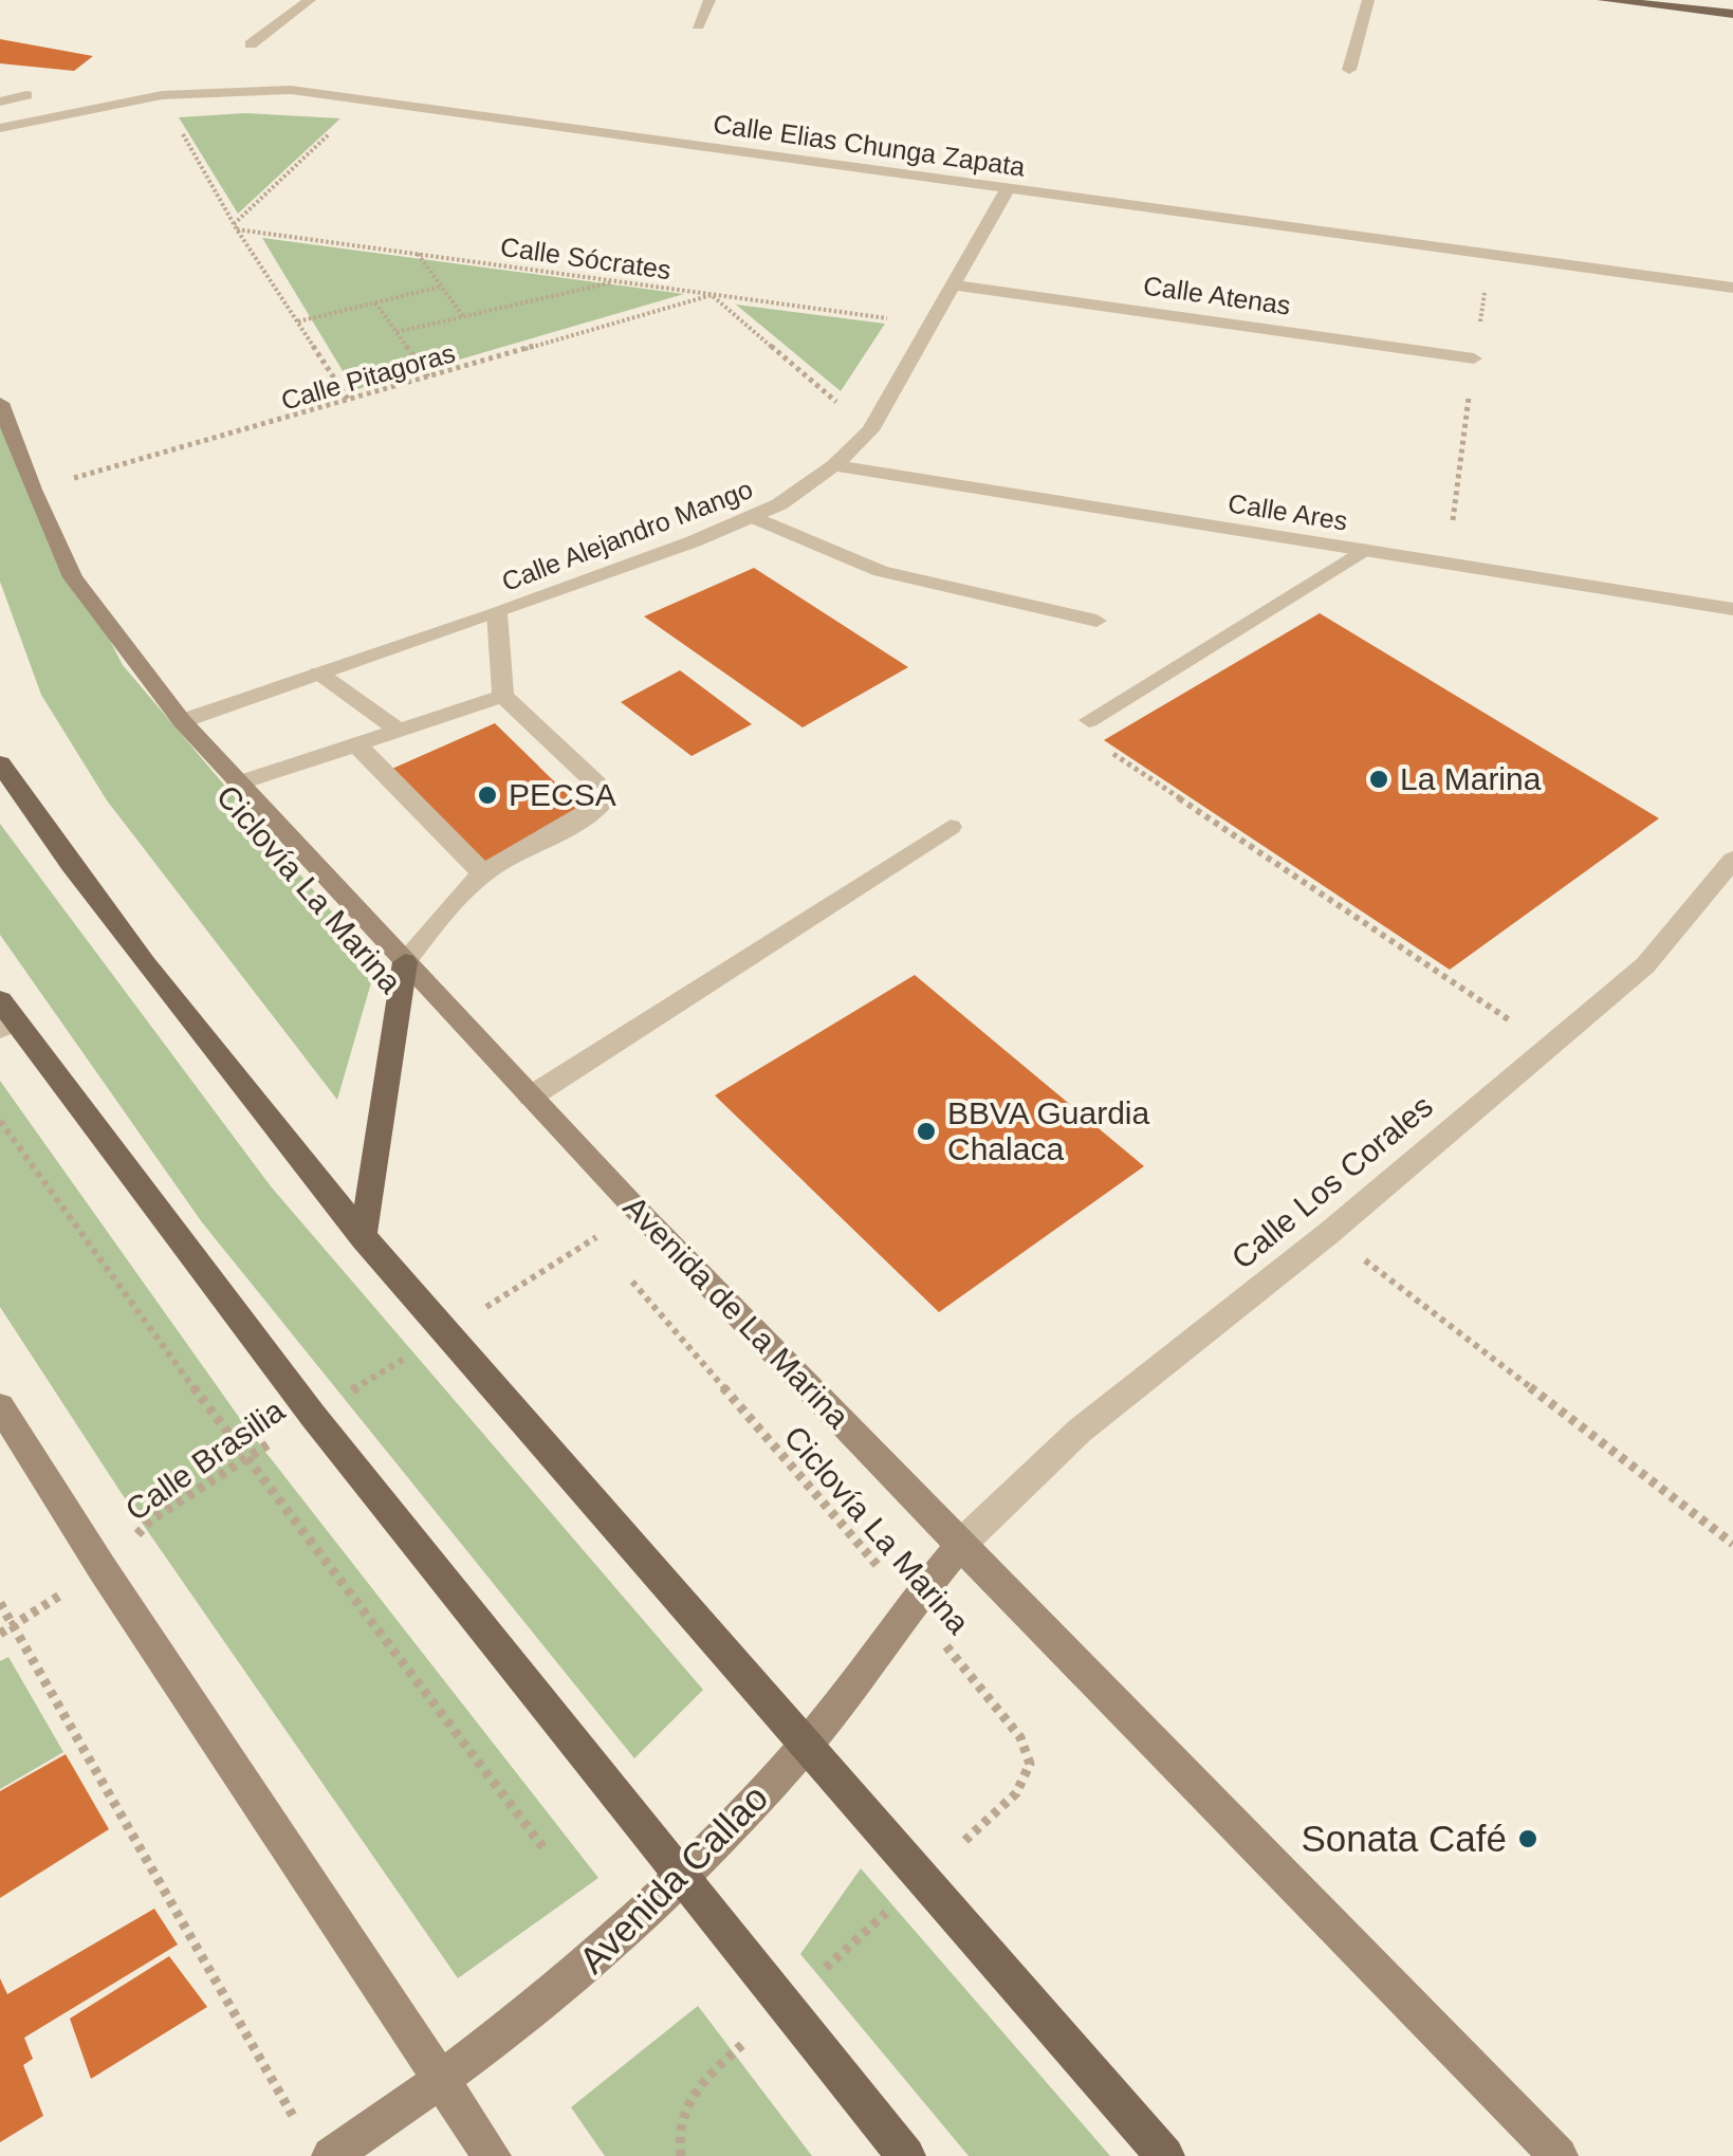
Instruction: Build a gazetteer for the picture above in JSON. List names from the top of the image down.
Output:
{
  "streets": {
    "main road": ["Avenida de La Marina", "Avenida Callao"],
    "street": [
      "Calle Elias Chunga Zapata",
      "Calle Atenas",
      "Calle Ares",
      "Calle Alejandro Mango",
      "Calle Los Corales"
    ],
    "path": [
      "Calle Sócrates",
      "Calle Pitagoras",
      "Ciclovía La Marina",
      "Calle Brasilia"
    ]
  },
  "crossings": [
    ["Calle Elias Chunga Zapata", "Calle Alejandro Mango"],
    ["Calle Sócrates", "Calle Pitagoras"],
    ["Calle Sócrates", "Calle Alejandro Mango"],
    ["Calle Atenas", "Calle Alejandro Mango"],
    ["Calle Pitagoras", "Avenida de La Marina"],
    ["Calle Ares", "Calle Alejandro Mango"],
    ["Calle Alejandro Mango", "Avenida de La Marina"],
    ["Ciclovía La Marina", "Avenida Callao"],
    ["Calle Los Corales", "Avenida de La Marina"],
    ["Calle Los Corales", "Avenida Callao"],
    ["Avenida de La Marina", "Calle Brasilia"],
    ["Avenida de La Marina", "Avenida Callao"]
  ],
  "places": [
    "La Marina",
    "PECSA",
    "BBVA Guardia Chalaca",
    "Sonata Café"
  ]
}
